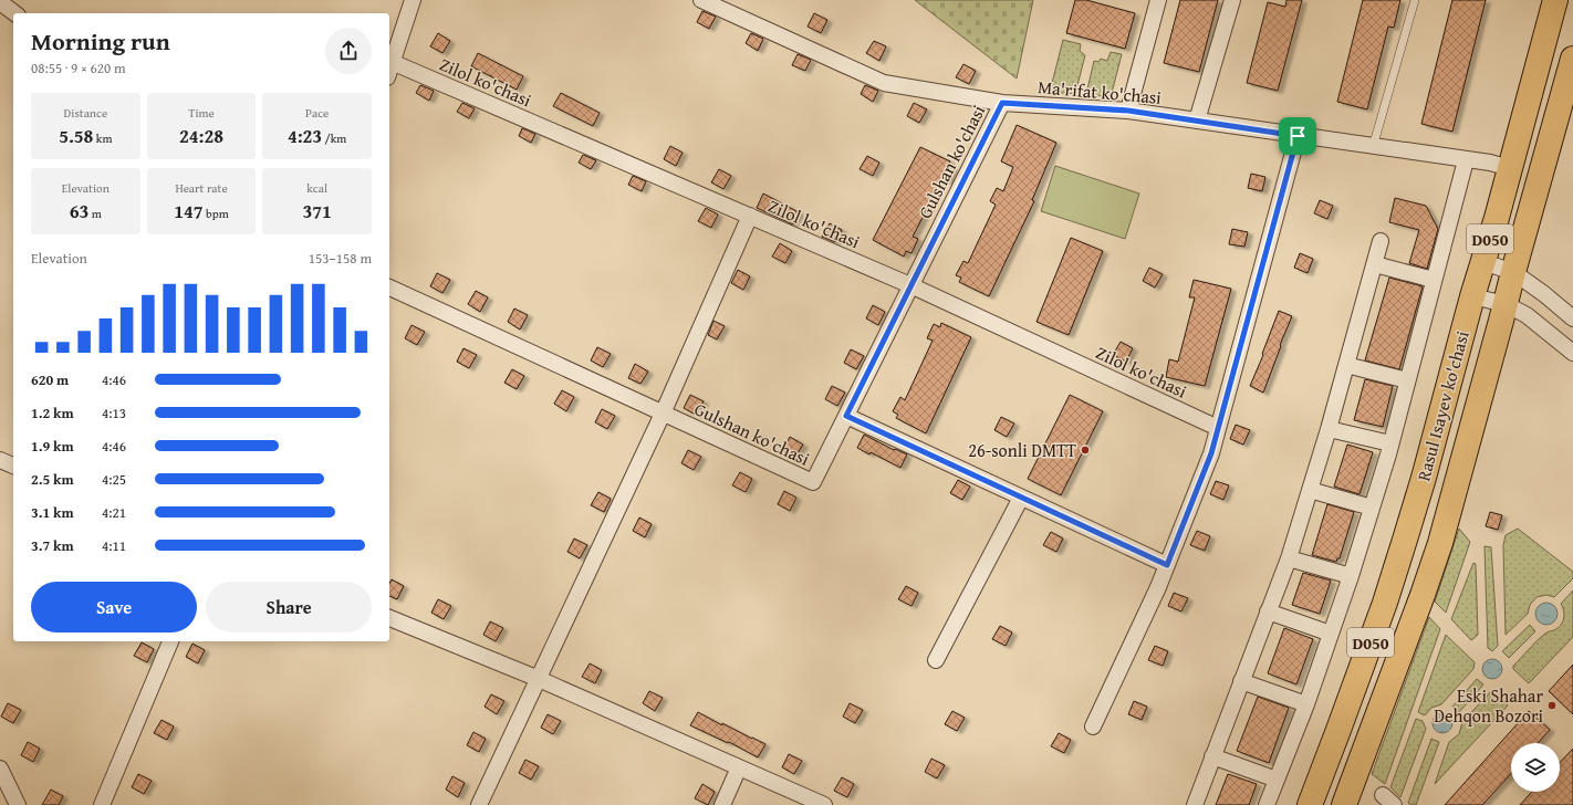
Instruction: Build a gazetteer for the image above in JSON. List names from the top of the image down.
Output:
{
  "streets": {
    "main road": ["D050", "Rasul Isayev ko'chasi"],
    "street": ["Zilol ko'chasi", "Ma'rifat ko'chasi", "Gulshan ko'chasi"]
  },
  "crossings": [
    ["Zilol ko'chasi", "Gulshan ko'chasi"],
    ["Ma'rifat ko'chasi", "Gulshan ko'chasi"],
    ["Ma'rifat ko'chasi", "Rasul Isayev ko'chasi"]
  ],
  "places": ["26-sonli DMTT", "Eski Shahar Dehqon Bozori"],
  "page": {
    "heading": ["Morning run", "08:55 · 9 × 620 m"],
    "stats": [
      ["Distance", "5.58 km"],
      ["Time", "24:28"],
      ["Pace", "4:23 /km"],
      ["Elevation", "63 m"],
      ["Heart rate", "147 bpm"],
      ["kcal", "371"]
    ],
    "chart": ["Elevation", "153–158 m"],
    "list": [
      {
        "name": "620 m",
        "note": "4:46"
      },
      {
        "name": "1.2 km",
        "note": "4:13"
      },
      {
        "name": "1.9 km",
        "note": "4:46"
      },
      {
        "name": "2.5 km",
        "note": "4:25"
      },
      {
        "name": "3.1 km",
        "note": "4:21"
      },
      {
        "name": "3.7 km",
        "note": "4:11"
      }
    ],
    "buttons": ["Save", "Share"]
  }
}
